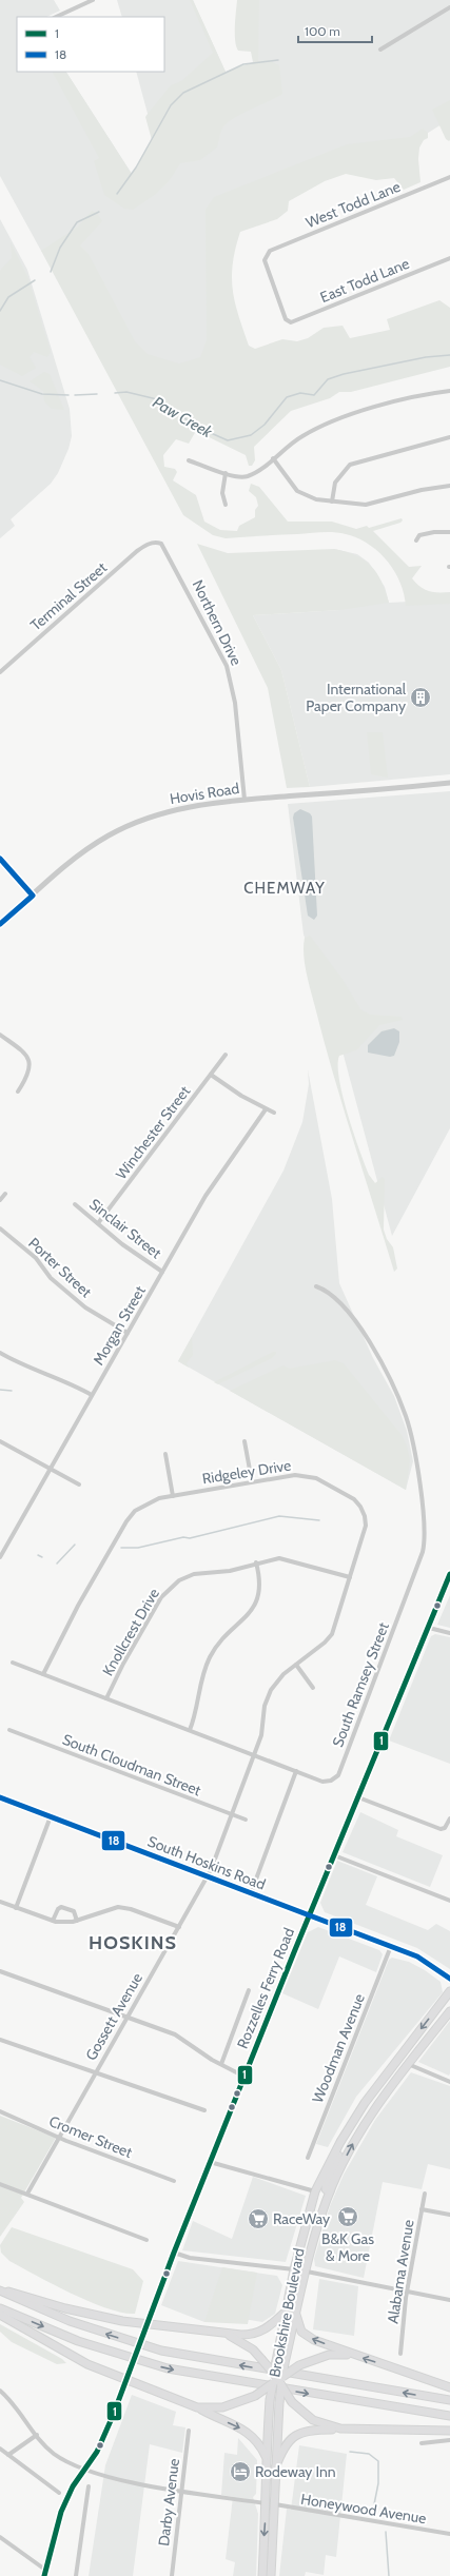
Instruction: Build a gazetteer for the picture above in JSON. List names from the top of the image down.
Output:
{
  "streets": {
    "highway": ["Brookshire Boulevard"],
    "street": [
      "West Todd Lane",
      "East Todd Lane",
      "Terminal Street",
      "Northern Drive",
      "Hovis Road",
      "Winchester Street",
      "Sinclair Street",
      "Porter Street",
      "Morgan Street",
      "Ridgeley Drive",
      "Knollcrest Drive",
      "South Ramsey Street",
      "South Cloudman Street",
      "South Hoskins Road",
      "Rozzelles Ferry Road",
      "Gossett Avenue",
      "Woodman Avenue",
      "Cromer Street",
      "Alabama Avenue",
      "Darby Avenue",
      "Honeywood Avenue"
    ]
  },
  "crossings": [
    ["West Todd Lane", "East Todd Lane"],
    ["Terminal Street", "Northern Drive"],
    ["Northern Drive", "Hovis Road"],
    ["Winchester Street", "Sinclair Street"],
    ["Sinclair Street", "Morgan Street"],
    ["Porter Street", "Morgan Street"],
    ["Ridgeley Drive", "Knollcrest Drive"],
    ["Ridgeley Drive", "South Ramsey Street"],
    ["Ridgeley Drive", "Gossett Avenue"],
    ["Knollcrest Drive", "South Ramsey Street"],
    ["South Ramsey Street", "Gossett Avenue"],
    ["South Cloudman Street", "Gossett Avenue"],
    ["South Hoskins Road", "Rozzelles Ferry Road"],
    ["South Hoskins Road", "Gossett Avenue"],
    ["South Hoskins Road", "Woodman Avenue"],
    ["Gossett Avenue", "Cromer Street"],
    ["Brookshire Boulevard", "Honeywood Avenue"]
  ],
  "districts": ["CHEMWAY", "HOSKINS"],
  "water": ["Paw Creek"],
  "places": {
    "building": ["International Paper Company"],
    "supermarket": ["B&K Gas & More", "RaceWay"],
    "hotel": ["Rodeway Inn"]
  },
  "lines": ["transit line 18", "transit line 1"],
  "legend": ["1", "18"],
  "scale_bar": "100 m"
}
